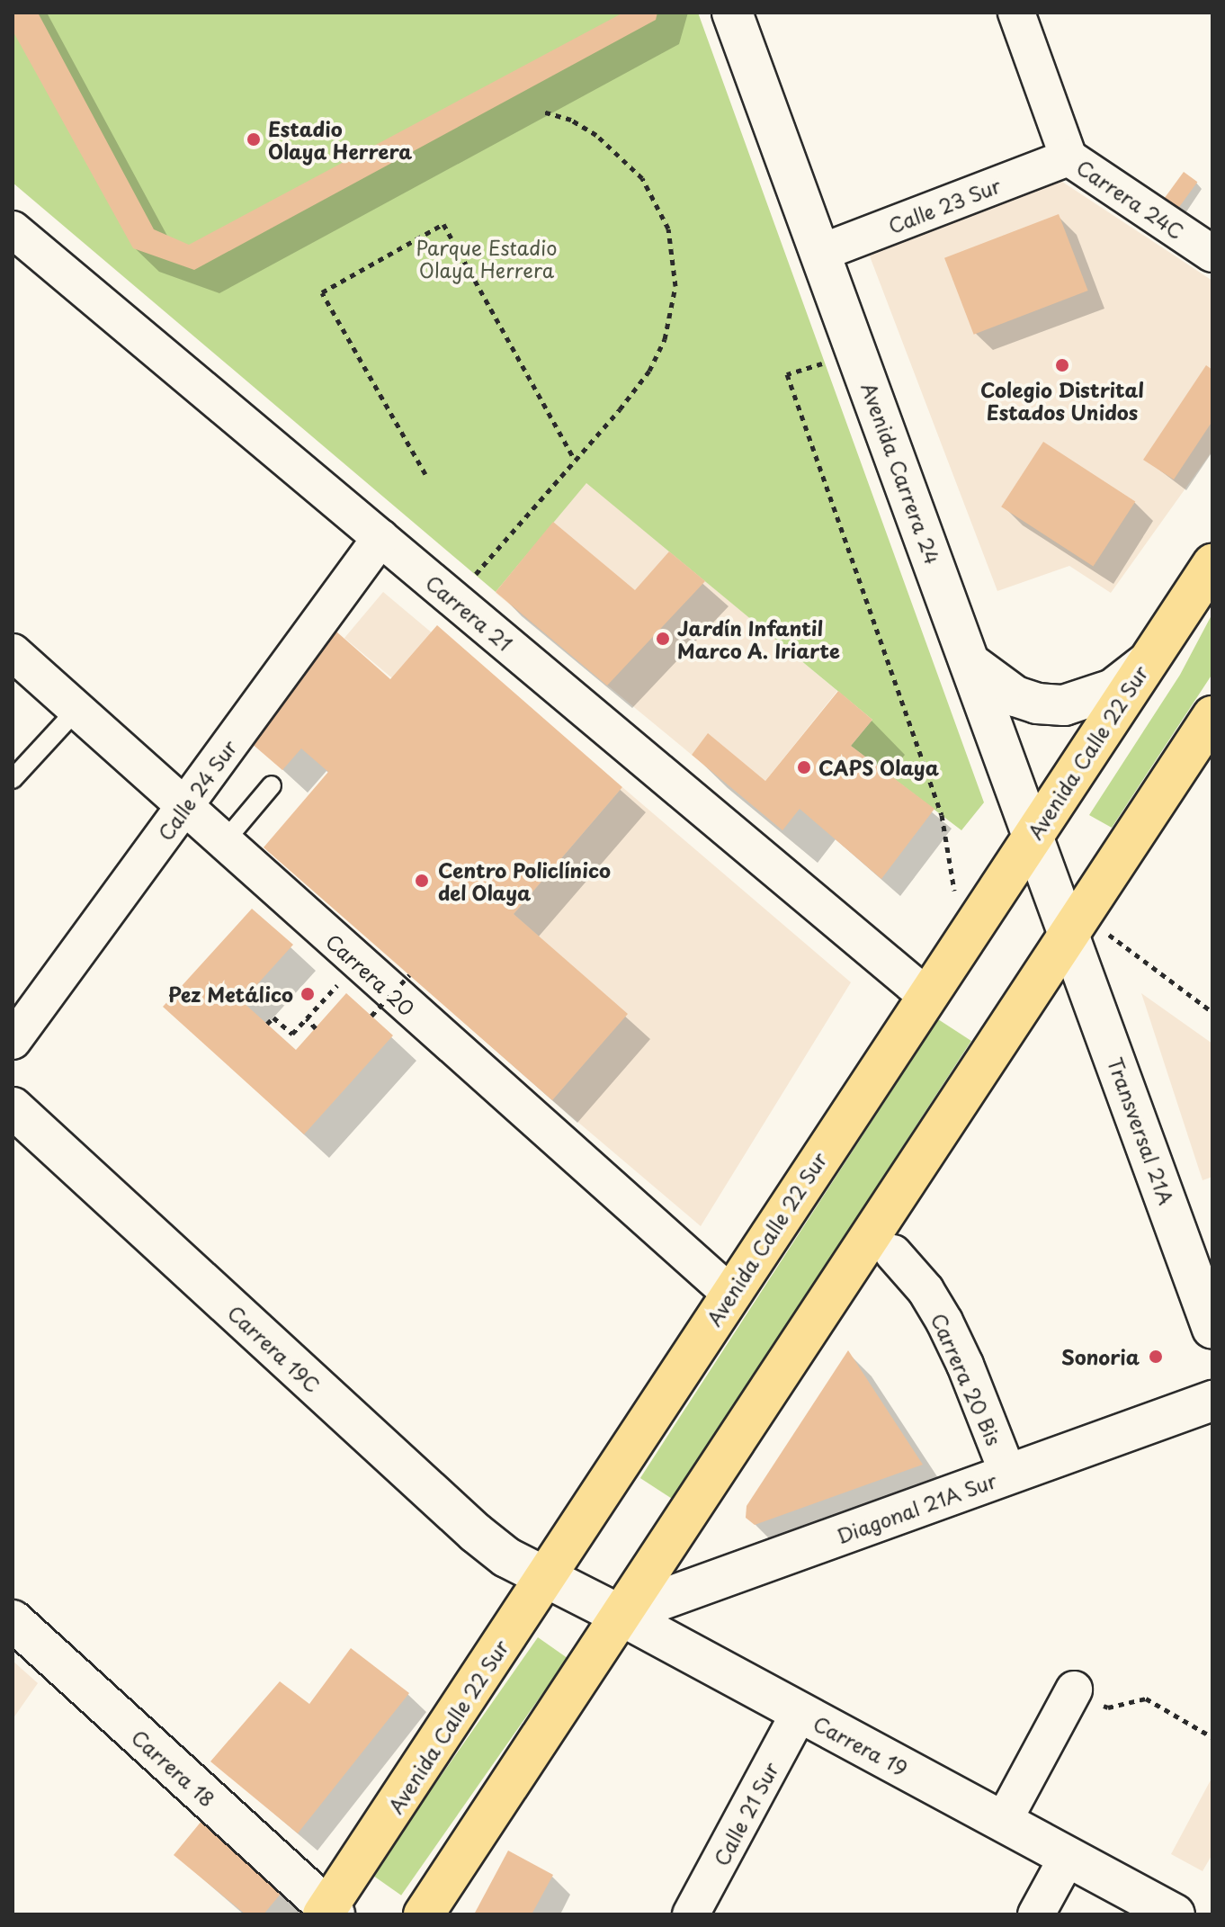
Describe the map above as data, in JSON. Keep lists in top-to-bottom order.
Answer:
{
  "streets": {
    "main road": [
      "Avenida Carrera 24",
      "Avenida Calle 22 Sur",
      "Transversal 21A",
      "Carrera 19C",
      "Diagonal 21A Sur",
      "Carrera 19",
      "Carrera 18"
    ],
    "street": [
      "Carrera 24C",
      "Calle 23 Sur",
      "Carrera 21",
      "Calle 24 Sur",
      "Carrera 20",
      "Carrera 20 Bis",
      "Calle 21 Sur"
    ]
  },
  "crossings": [
    ["Carrera 24C", "Calle 23 Sur"],
    ["Calle 23 Sur", "Avenida Carrera 24"],
    ["Avenida Carrera 24", "Avenida Calle 22 Sur"],
    ["Avenida Carrera 24", "Transversal 21A"],
    ["Carrera 21", "Avenida Calle 22 Sur"],
    ["Carrera 21", "Calle 24 Sur"],
    ["Avenida Calle 22 Sur", "Carrera 20"],
    ["Avenida Calle 22 Sur", "Carrera 19C"],
    ["Avenida Calle 22 Sur", "Carrera 19"],
    ["Avenida Calle 22 Sur", "Carrera 18"],
    ["Calle 24 Sur", "Carrera 20"],
    ["Carrera 19C", "Carrera 19"],
    ["Carrera 20 Bis", "Diagonal 21A Sur"],
    ["Diagonal 21A Sur", "Carrera 19"],
    ["Carrera 19", "Calle 21 Sur"]
  ],
  "parks": ["Parque Estadio Olaya Herrera"],
  "places": [
    "Estadio Olaya Herrera",
    "Colegio Distrital Estados Unidos",
    "Jardín Infantil Marco A. Iriarte",
    "CAPS Olaya",
    "Centro Policlínico del Olaya",
    "Pez Metálico",
    "Sonoria"
  ]
}
